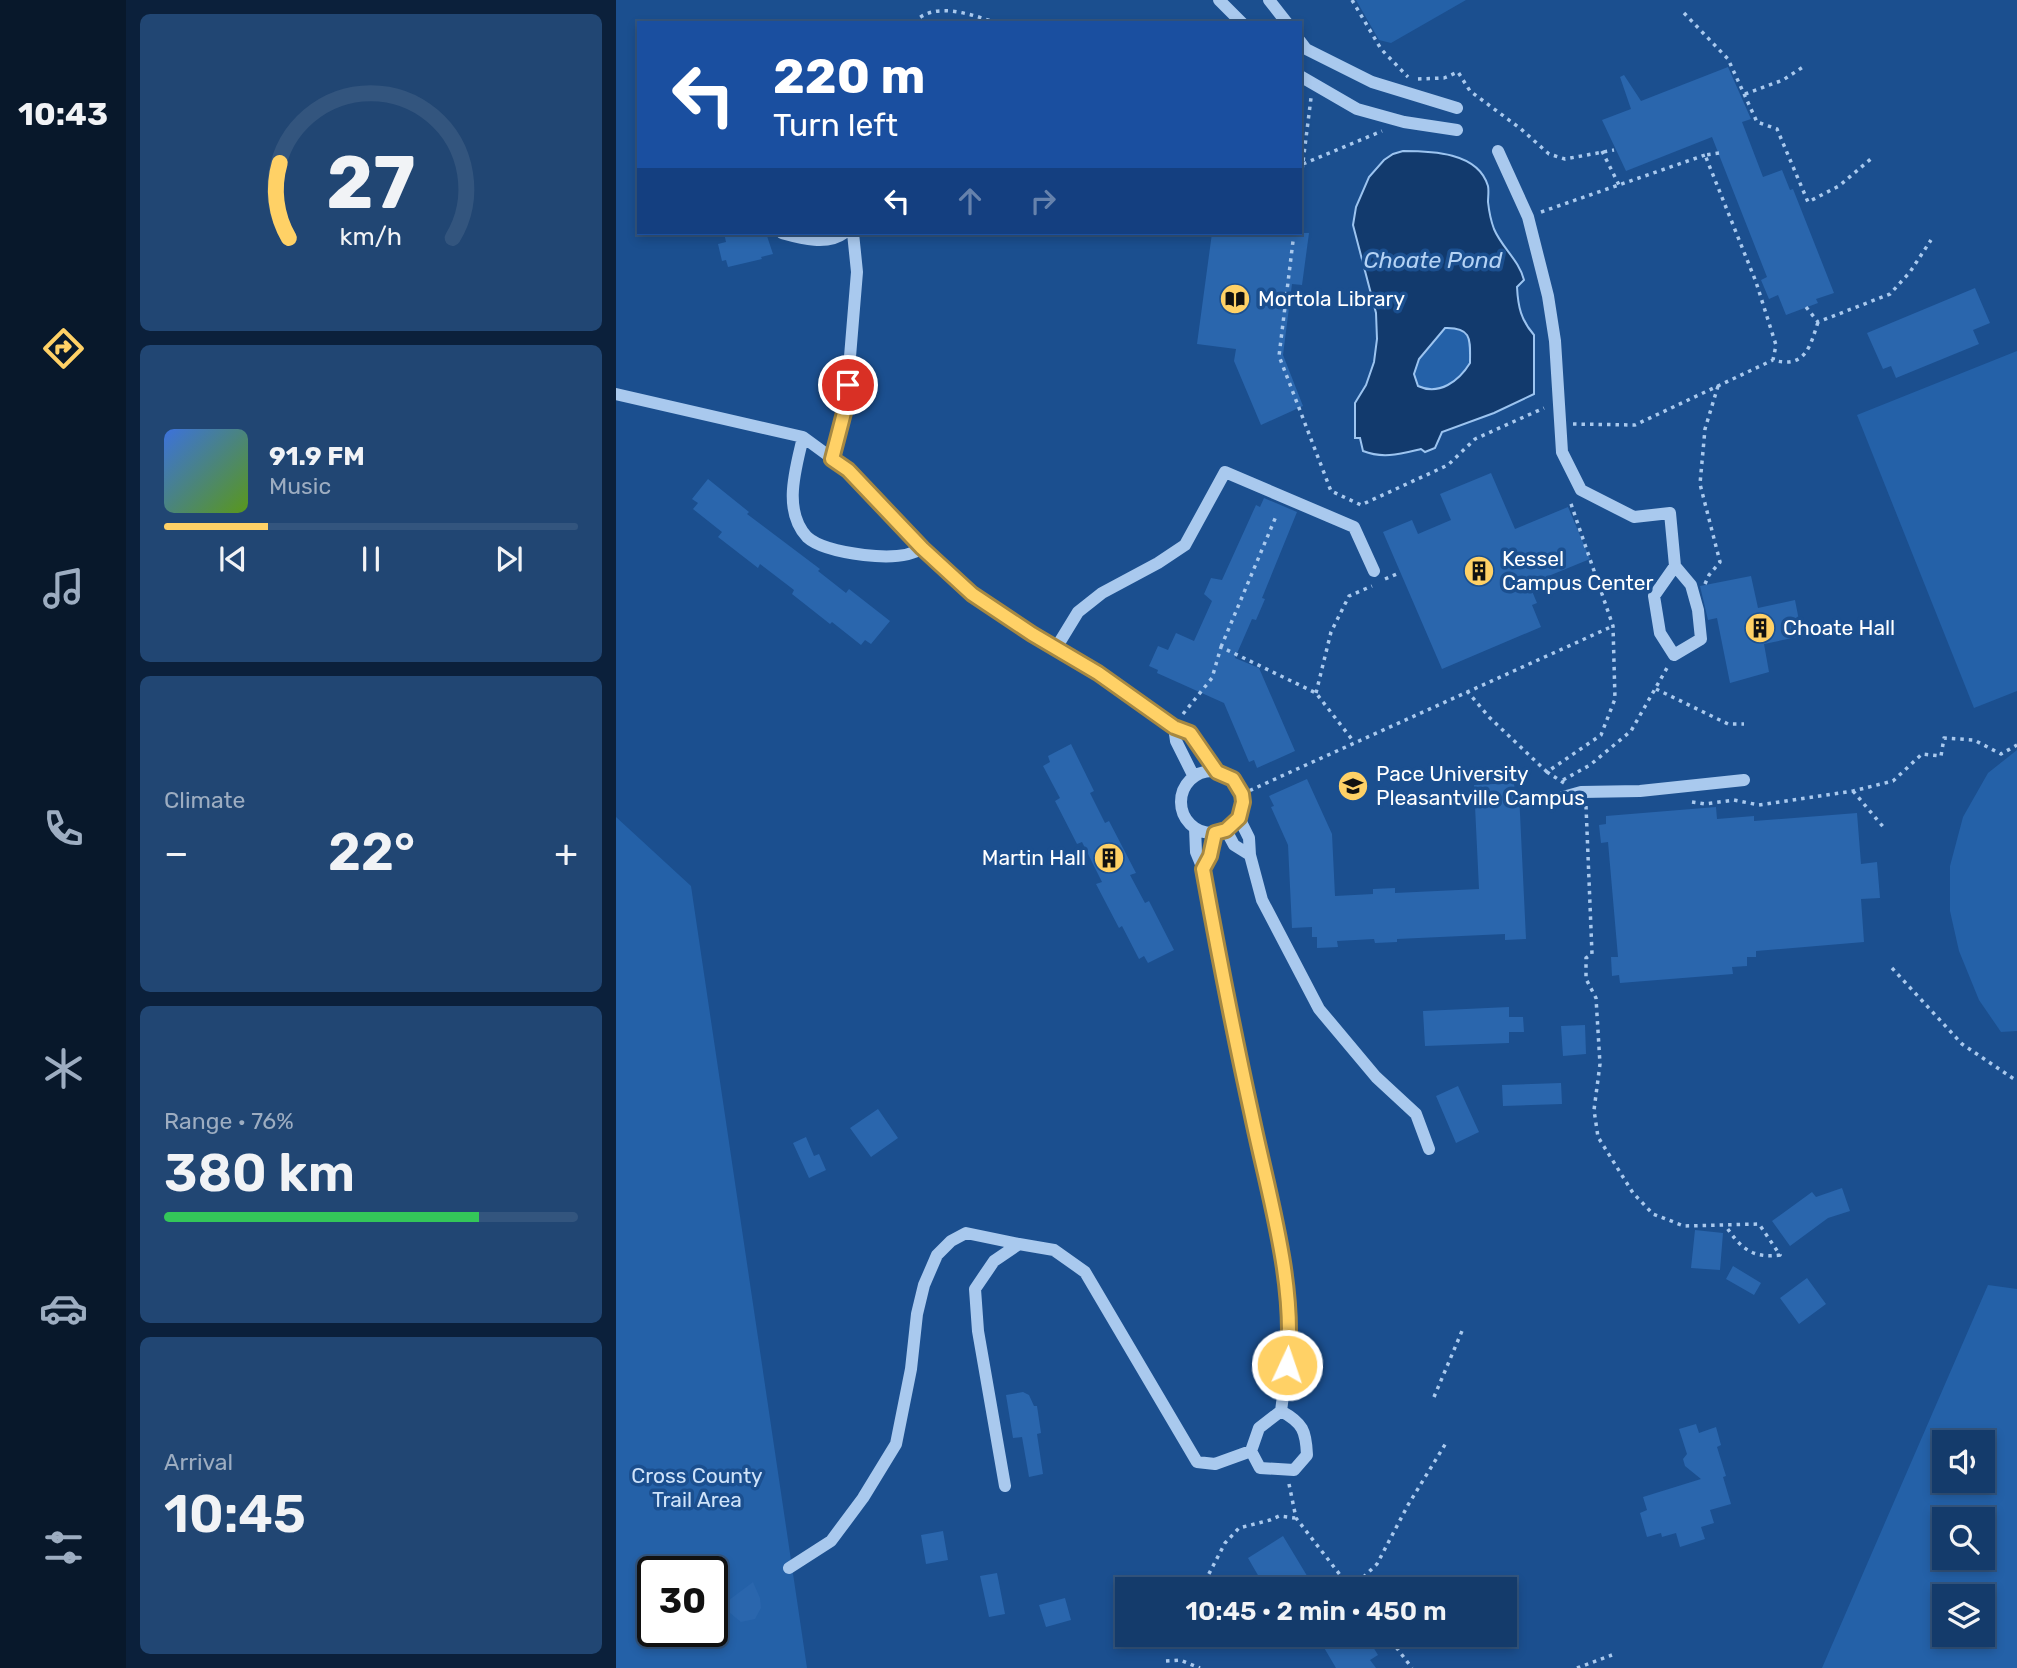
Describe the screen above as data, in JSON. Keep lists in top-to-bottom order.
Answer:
{
  "water": ["Choate Pond"],
  "parks": ["Cross County Trail Area"],
  "places": {
    "library": ["Mortola Library"],
    "building": ["Kessel Campus Center", "Choate Hall", "Martin Hall"],
    "school or university": ["Pace University Pleasantville Campus"]
  },
  "page": {
    "tabs": "10:43",
    "turn": ["220 m", "Turn left"],
    "song": ["91.9 FM", "Music"],
    "tile": [
      "Climate",
      ["Range · 76%", "380 km"],
      ["Arrival", "10:45"]
    ],
    "heat": ["−", "22°", "+"],
    "limit": "30",
    "trip": "10:45 · 2 min · 450 m",
    "gauge": ["27", "km/h"]
  }
}
